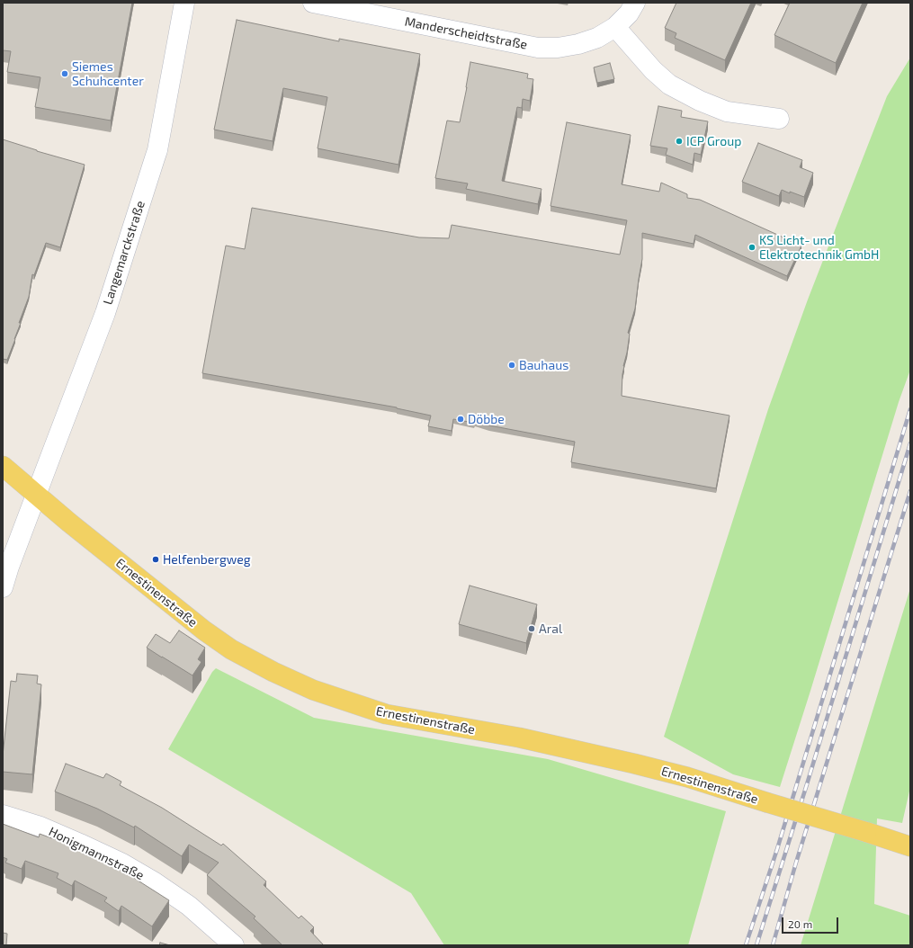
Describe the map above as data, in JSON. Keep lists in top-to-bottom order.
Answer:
{
  "streets": {
    "main road": ["Ernestinenstraße"],
    "street": ["Manderscheidtstraße", "Langemarckstraße", "Honigmannstraße"]
  },
  "crossings": [
    ["Langemarckstraße", "Ernestinenstraße"]
  ],
  "places": [
    "Siemes Schuhcenter",
    "ICP Group",
    "KS Licht- und Elektrotechnik GmbH",
    "Bauhaus",
    "Döbbe",
    "Helfenbergweg",
    "Aral"
  ],
  "scale_bar": "20 m"
}
